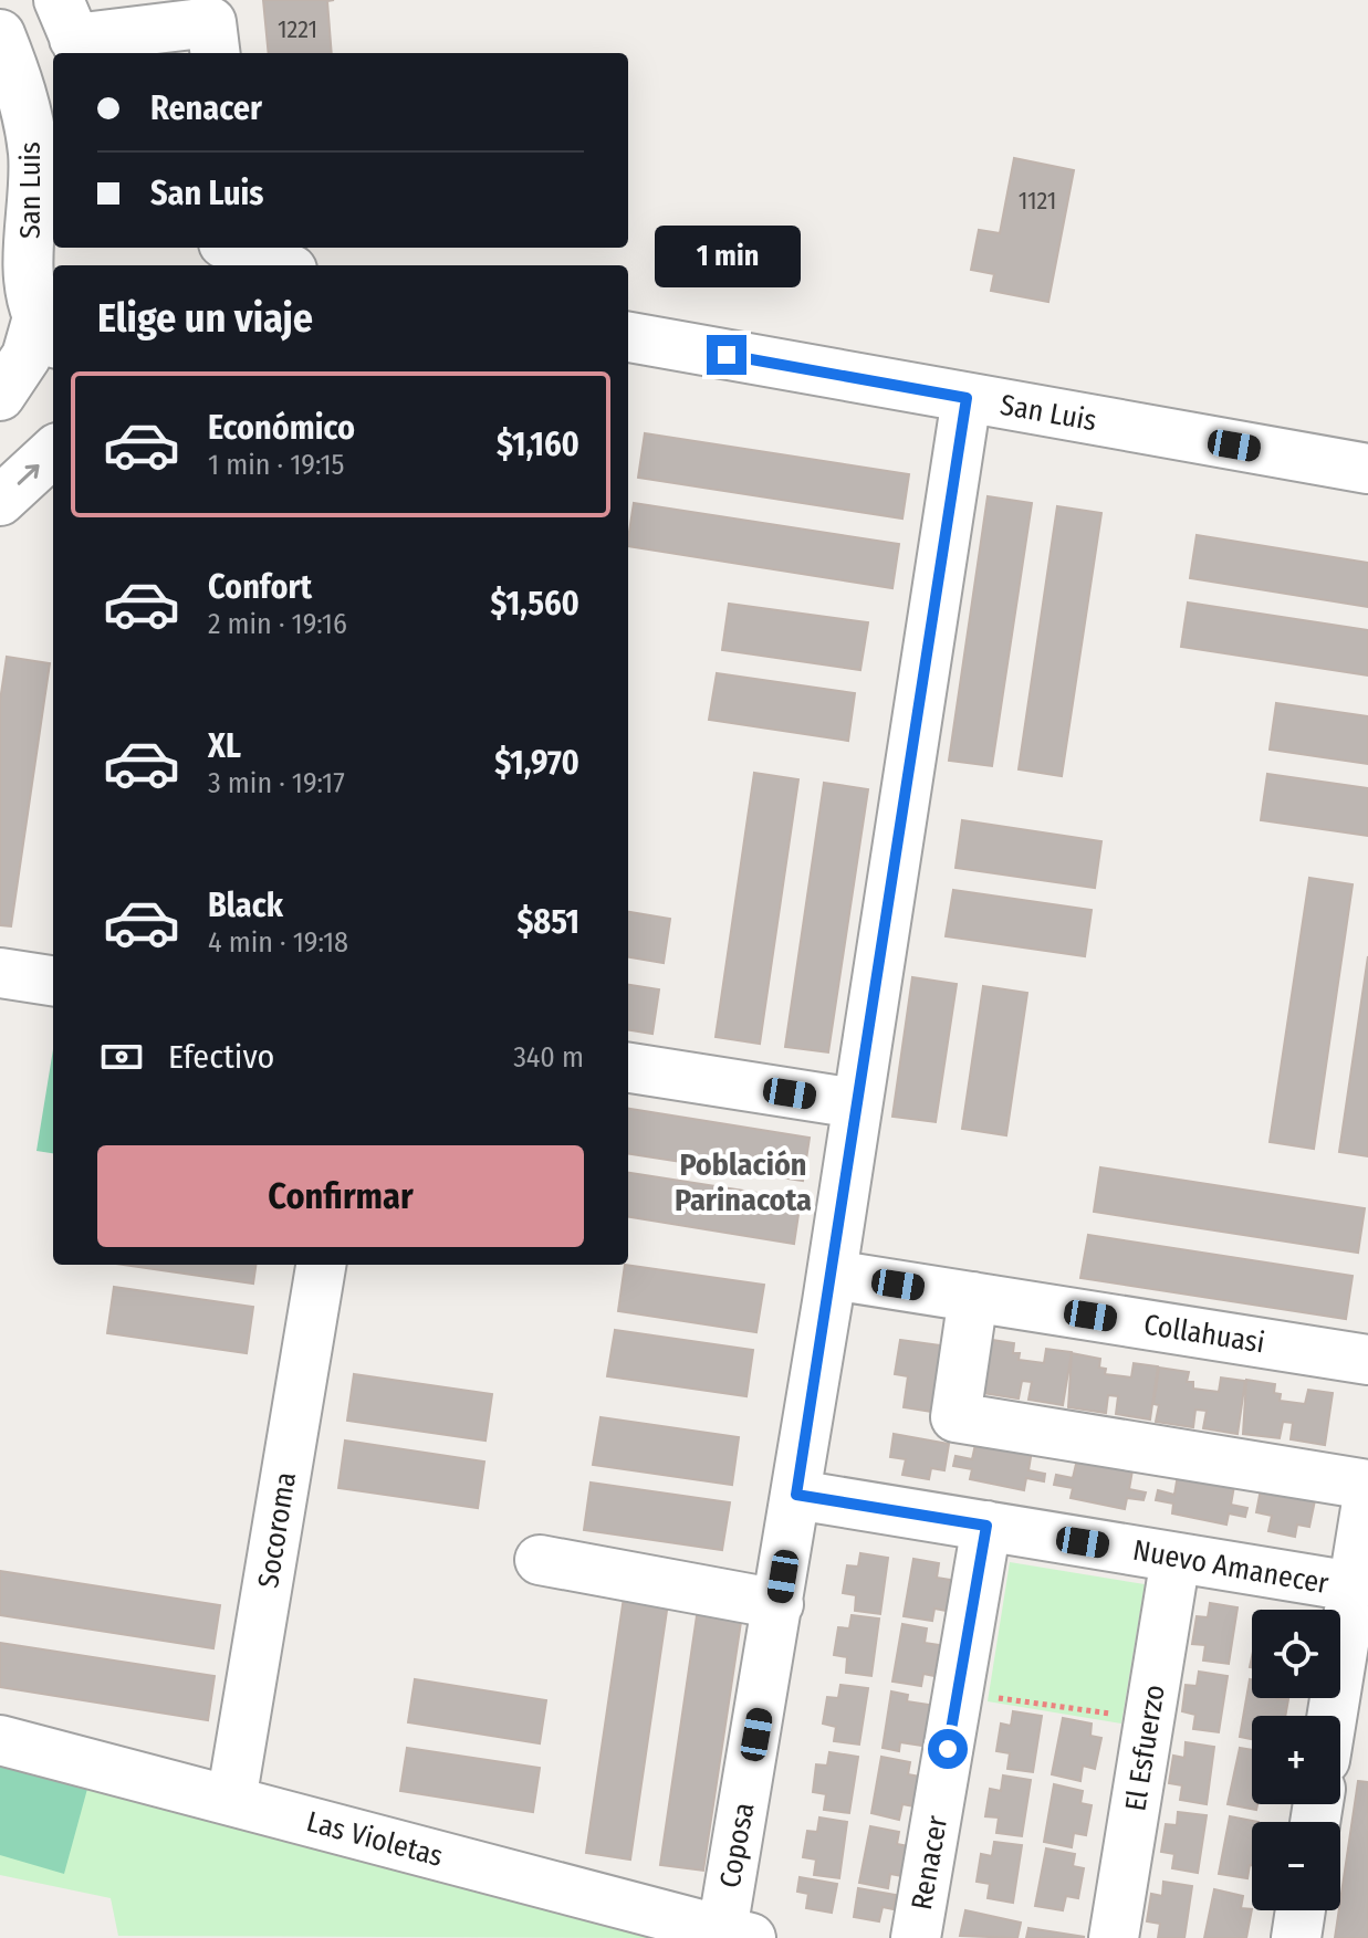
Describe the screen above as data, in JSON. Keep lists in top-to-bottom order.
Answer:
{
  "streets": {
    "street": [
      "San Luis",
      "Collahuasi",
      "Socoroma",
      "Nuevo Amanecer",
      "El Esfuerzo",
      "Las Violetas",
      "Coposa",
      "Renacer"
    ]
  },
  "crossings": [
    ["San Luis", "Coposa"],
    ["Collahuasi", "Coposa"],
    ["Socoroma", "Las Violetas"],
    ["Nuevo Amanecer", "El Esfuerzo"],
    ["Nuevo Amanecer", "Coposa"],
    ["Nuevo Amanecer", "Renacer"],
    ["Las Violetas", "Coposa"]
  ],
  "districts": ["Población Parinacota"],
  "house_numbers": ["1221", "1121"],
  "page": {
    "banner": ["Renacer", "San Luis"],
    "bubble": "1 min",
    "heading": "Elige un viaje",
    "list": [
      {
        "name": "Económico",
        "note": "1 min · 19:15",
        "value": "$1,160"
      },
      {
        "name": "Confort",
        "note": "2 min · 19:16",
        "value": "$1,560"
      },
      {
        "name": "XL",
        "note": "3 min · 19:17",
        "value": "$1,970"
      },
      {
        "name": "Black",
        "note": "4 min · 19:18",
        "value": "$851"
      }
    ],
    "pay": ["Efectivo", "340 m"],
    "buttons": "Confirmar",
    "map_buttons": ["+", "−"]
  }
}
